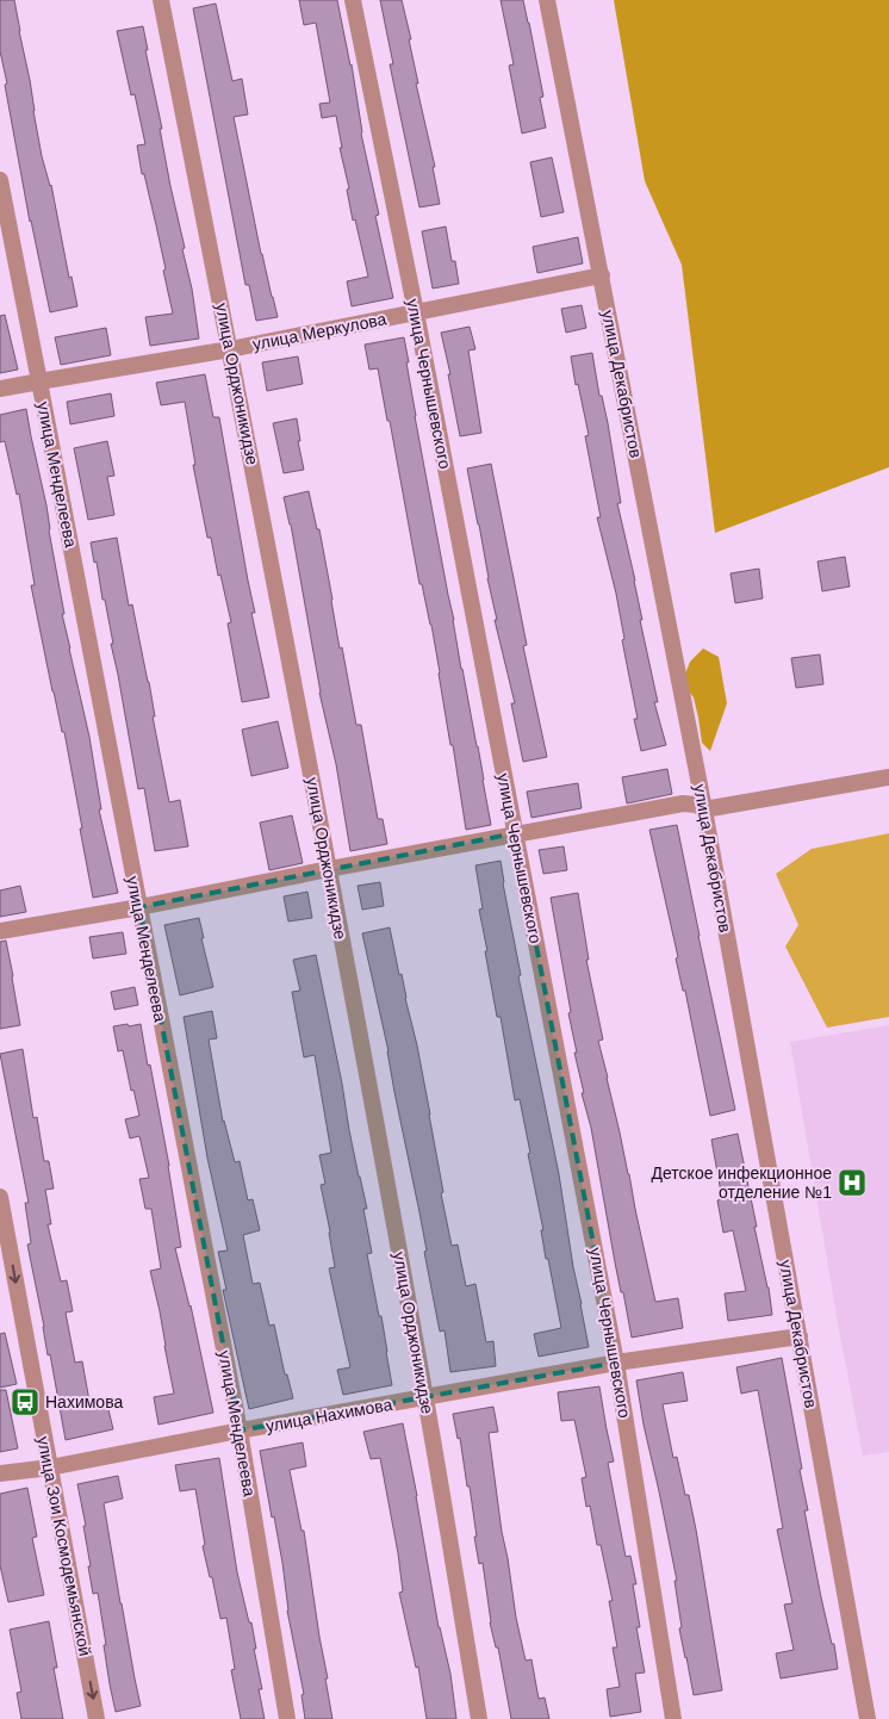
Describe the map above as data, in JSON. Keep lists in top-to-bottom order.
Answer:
{
  "streets": {
    "street": [
      "улица Меркулова",
      "улица Орджоникидзе",
      "улица Чернышевского",
      "улица Декабристов",
      "улица Менделеева",
      "улица Нахимова",
      "улица Зои Космодемьянской"
    ]
  },
  "crossings": [
    ["улица Меркулова", "улица Орджоникидзе"],
    ["улица Меркулова", "улица Чернышевского"],
    ["улица Меркулова", "улица Декабристов"],
    ["улица Меркулова", "улица Менделеева"],
    ["улица Орджоникидзе", "улица Нахимова"],
    ["улица Чернышевского", "улица Нахимова"],
    ["улица Декабристов", "улица Нахимова"],
    ["улица Менделеева", "улица Нахимова"],
    ["улица Нахимова", "улица Зои Космодемьянской"]
  ],
  "one_way": ["улица Зои Космодемьянской"],
  "places": {
    "hospital": ["Детское инфекционное отделение №1"],
    "bus stop": ["Нахимова"]
  }
}
